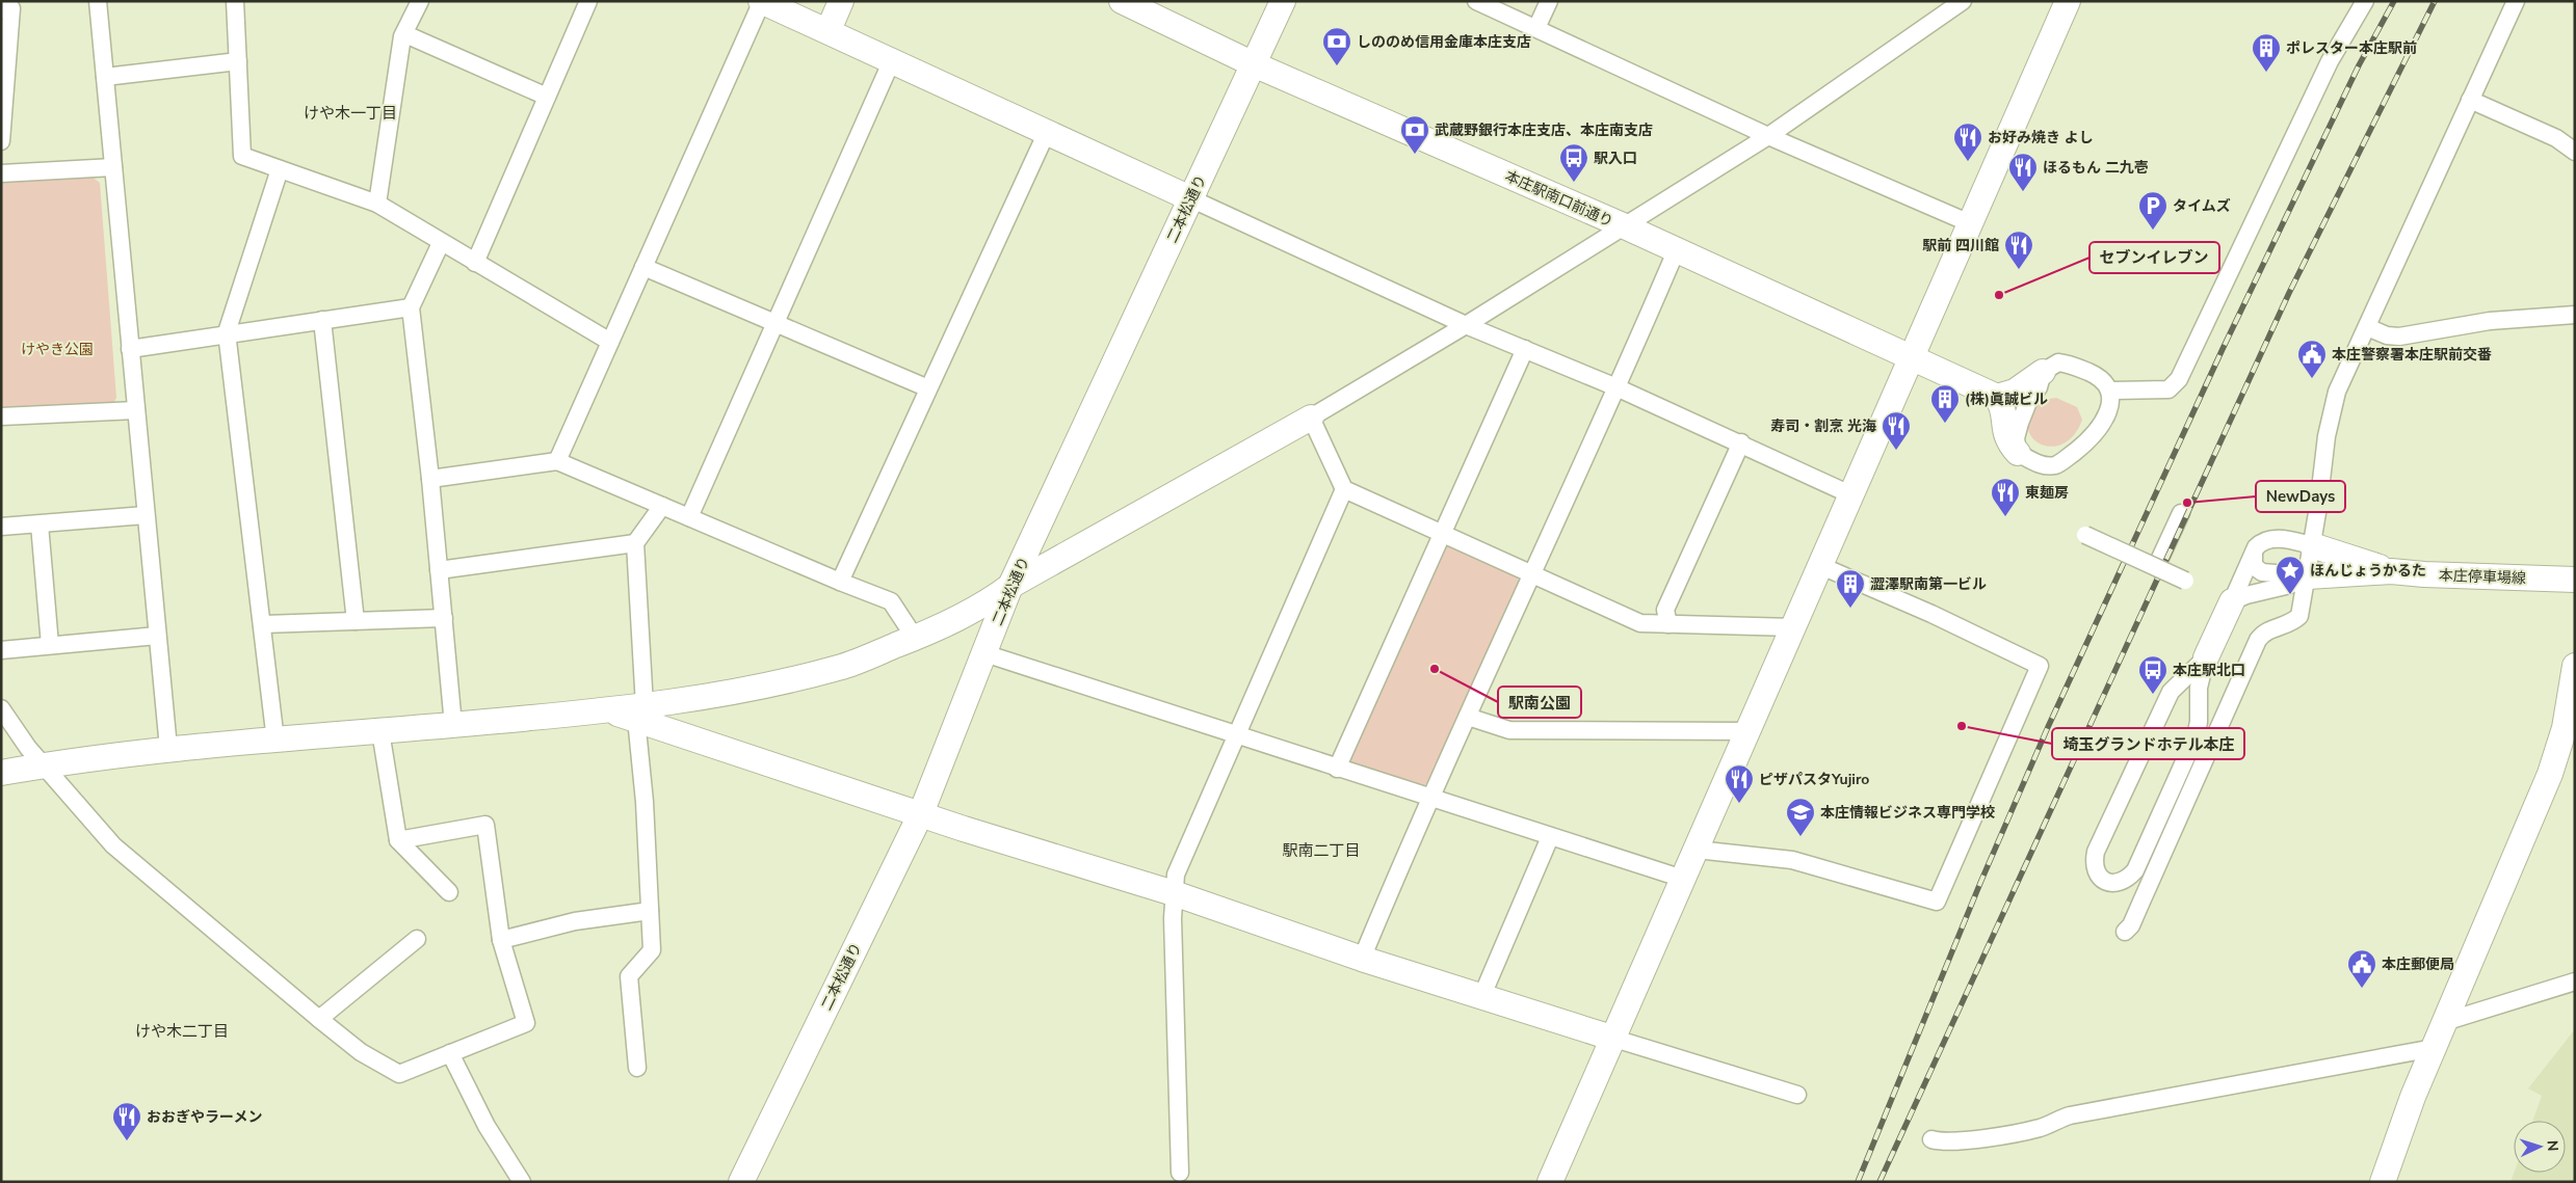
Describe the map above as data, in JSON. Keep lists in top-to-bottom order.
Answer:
{
  "streets": {
    "street": ["本庄駅南口前通り", "二本松通り", "本庄停車場線"]
  },
  "crossings": [
    ["本庄駅南口前通り", "二本松通り"]
  ],
  "districts": ["けや木一丁目", "駅南二丁目", "けや木二丁目"],
  "parks": ["けやき公園"],
  "places": {
    "bank": ["しののめ信用金庫本庄支店", "武蔵野銀行本庄支店、本庄南支店"],
    "building": ["ポレスター本庄駅前", "(株)眞誠ビル", "澀澤駅南第一ビル"],
    "restaurant": [
      "お好み焼き よし",
      "ほるもん 二九壱",
      "駅前 四川館",
      "寿司・割烹 光海",
      "東麺房",
      "ピザパスタYujiro",
      "おおぎやラーメン"
    ],
    "bus stop": ["駅入口", "本庄駅北口"],
    "parking": ["タイムズ"],
    "other": [
      "セブンイレブン",
      "NewDays",
      "駅南公園",
      "埼玉グランドホテル本庄"
    ],
    "public building": ["本庄警察署本庄駅前交番", "本庄郵便局"],
    "place": ["ほんじょうかるた"],
    "school or university": ["本庄情報ビジネス専門学校"]
  },
  "north": "right"
}
